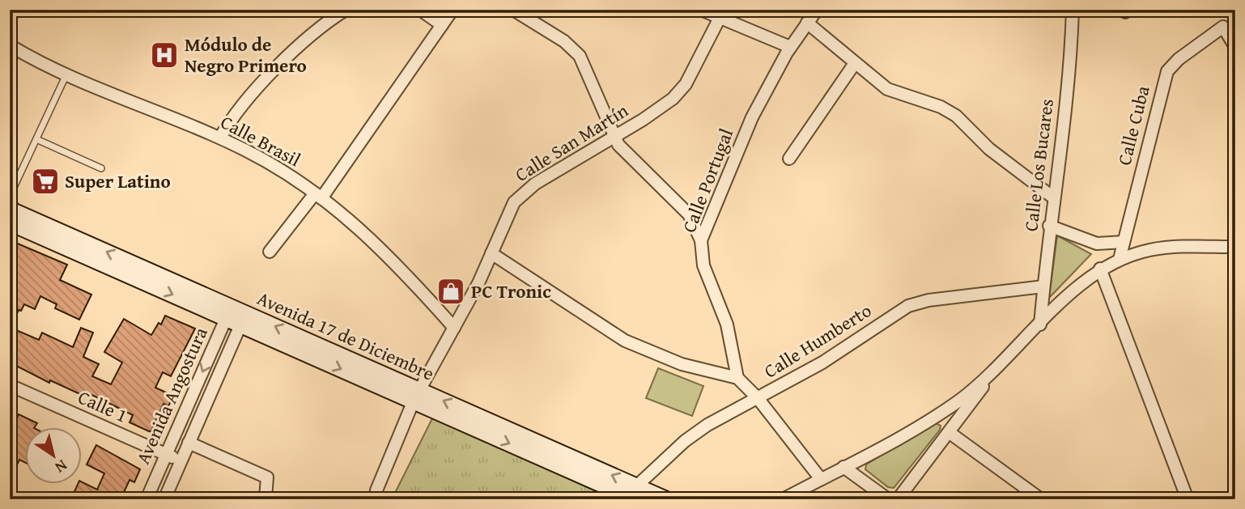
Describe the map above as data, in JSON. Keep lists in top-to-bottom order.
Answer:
{
  "streets": {
    "street": [
      "Calle Cuba",
      "Calle Brasil",
      "Calle San Martín",
      "Calle Los Bucares",
      "Calle Portugal",
      "Avenida 17 de Diciembre",
      "Calle Humberto",
      "Avenida Angostura",
      "Calle 1"
    ]
  },
  "crossings": [
    ["Calle Brasil", "Calle San Martín"],
    ["Calle San Martín", "Avenida 17 de Diciembre"],
    ["Calle Los Bucares", "Calle Humberto"],
    ["Avenida 17 de Diciembre", "Calle Humberto"],
    ["Avenida 17 de Diciembre", "Avenida Angostura"],
    ["Avenida Angostura", "Calle 1"]
  ],
  "places": {
    "hospital": ["Módulo de Negro Primero"],
    "supermarket": ["Super Latino"],
    "shop": ["PC Tronic"]
  },
  "north": "bottom right"
}
